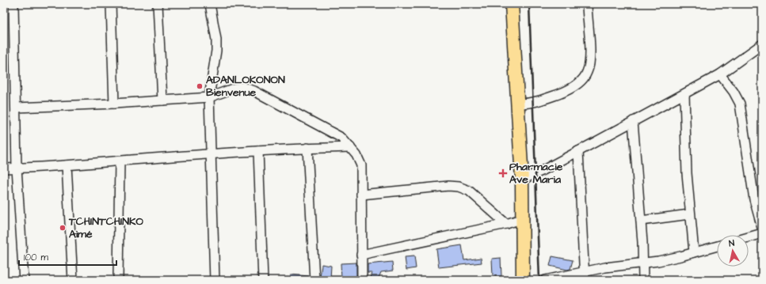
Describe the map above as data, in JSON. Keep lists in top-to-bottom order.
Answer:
{
  "places": {
    "other": ["ADANLOKONON Bienvenue", "TCHINTCHINKO Aimé"],
    "health": ["Pharmacie Ave Maria"]
  },
  "scale_bar": "100 m",
  "north": "top"
}
